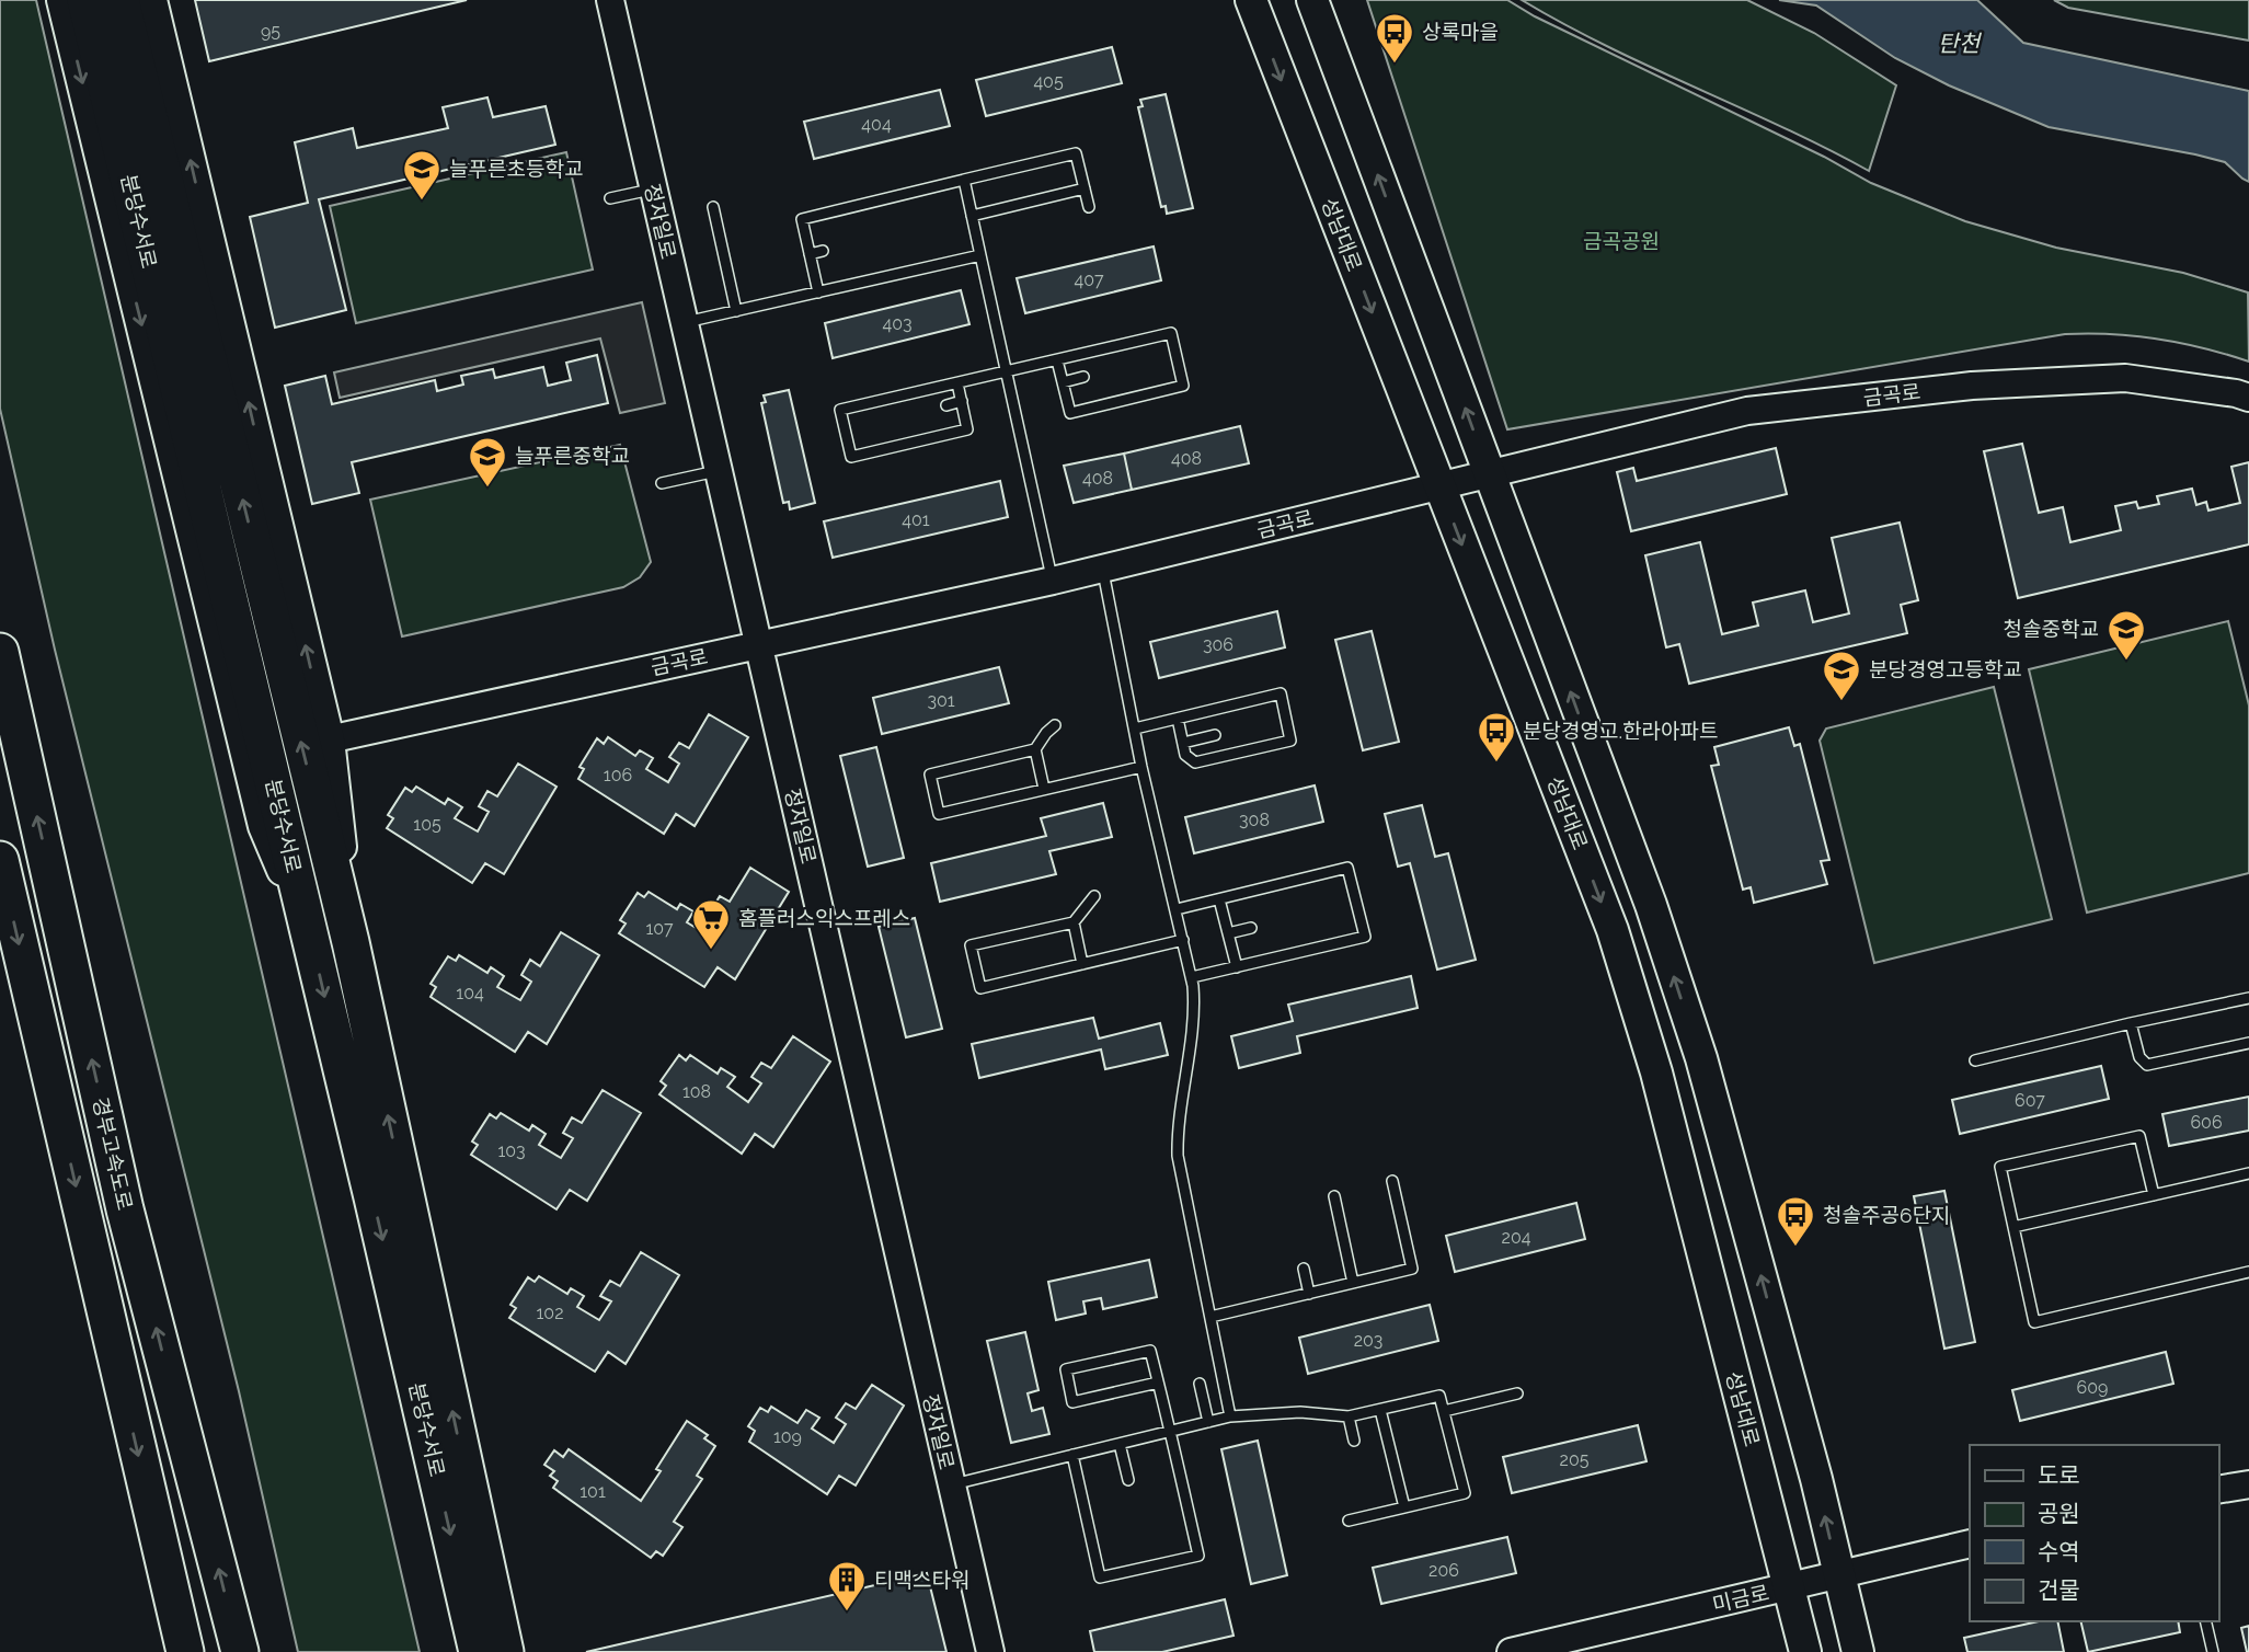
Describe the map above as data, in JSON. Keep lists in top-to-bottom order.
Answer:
{
  "streets": {
    "highway": ["분당수서로", "경부고속도로"],
    "main road": [
      "정자일로",
      "성남대로",
      "금곡로",
      "미금로"
    ]
  },
  "crossings": [
    ["정자일로", "금곡로"],
    ["성남대로", "금곡로"],
    ["성남대로", "미금로"]
  ],
  "water": ["탄천"],
  "parks": ["금곡공원"],
  "places": {
    "bus stop": ["상록마을", "분당경영고.한라아파트", "청솔주공6단지"],
    "school or university": [
      "늘푸른초등학교",
      "늘푸른중학교",
      "청솔중학교",
      "분당경영고등학교"
    ],
    "supermarket": ["홈플러스익스프레스"],
    "building": ["티맥스타워"]
  },
  "house_numbers": [
    "95",
    "405",
    "404",
    "407",
    "403",
    "408",
    "408",
    "401",
    "306",
    "301",
    "106",
    "308",
    "105",
    "107",
    "104",
    "108",
    "607",
    "606",
    "103",
    "204",
    "102",
    "203",
    "609",
    "109",
    "205",
    "101",
    "206"
  ],
  "legend": [
    "도로",
    "공원",
    "수역",
    "건물"
  ]
}
